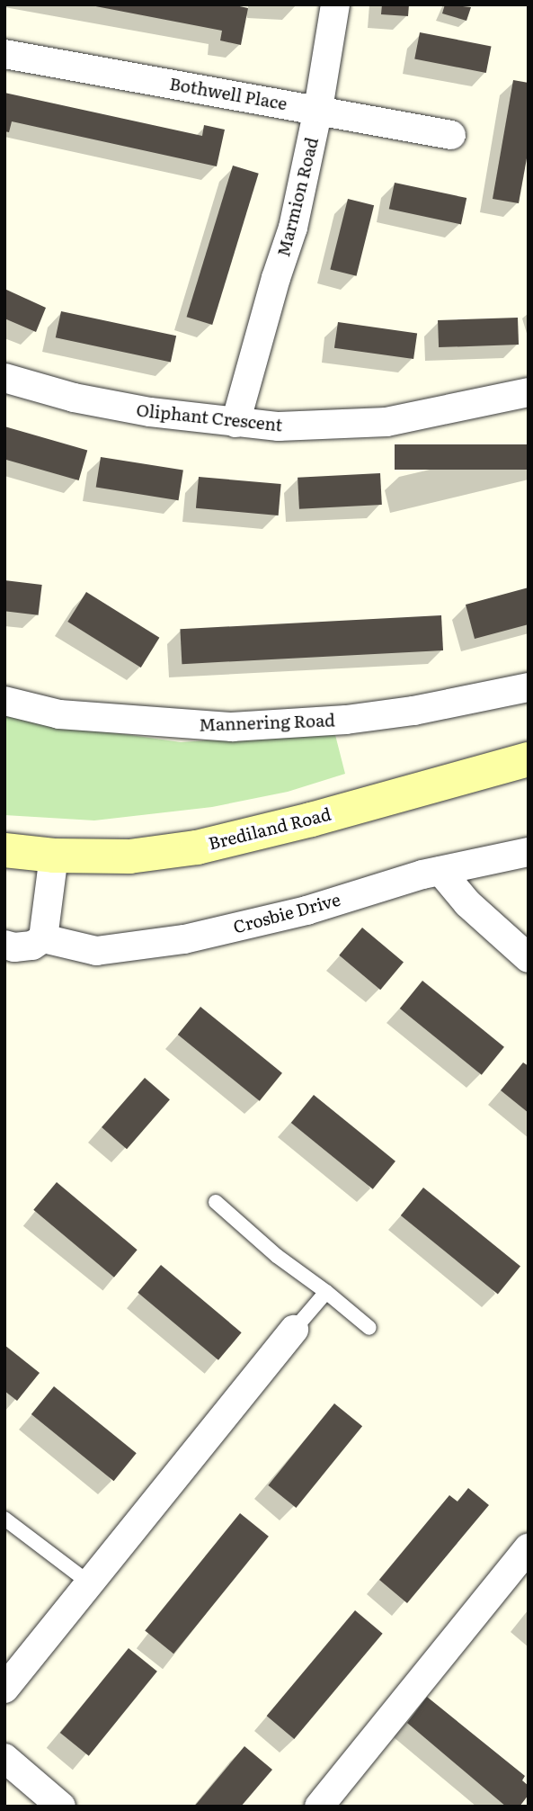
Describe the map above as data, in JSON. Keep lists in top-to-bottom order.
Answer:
{
  "streets": {
    "street": [
      "Bothwell Place",
      "Marmion Road",
      "Oliphant Crescent",
      "Mannering Road",
      "Brediland Road",
      "Crosbie Drive"
    ]
  },
  "crossings": [
    ["Bothwell Place", "Marmion Road"],
    ["Marmion Road", "Oliphant Crescent"]
  ]
}
